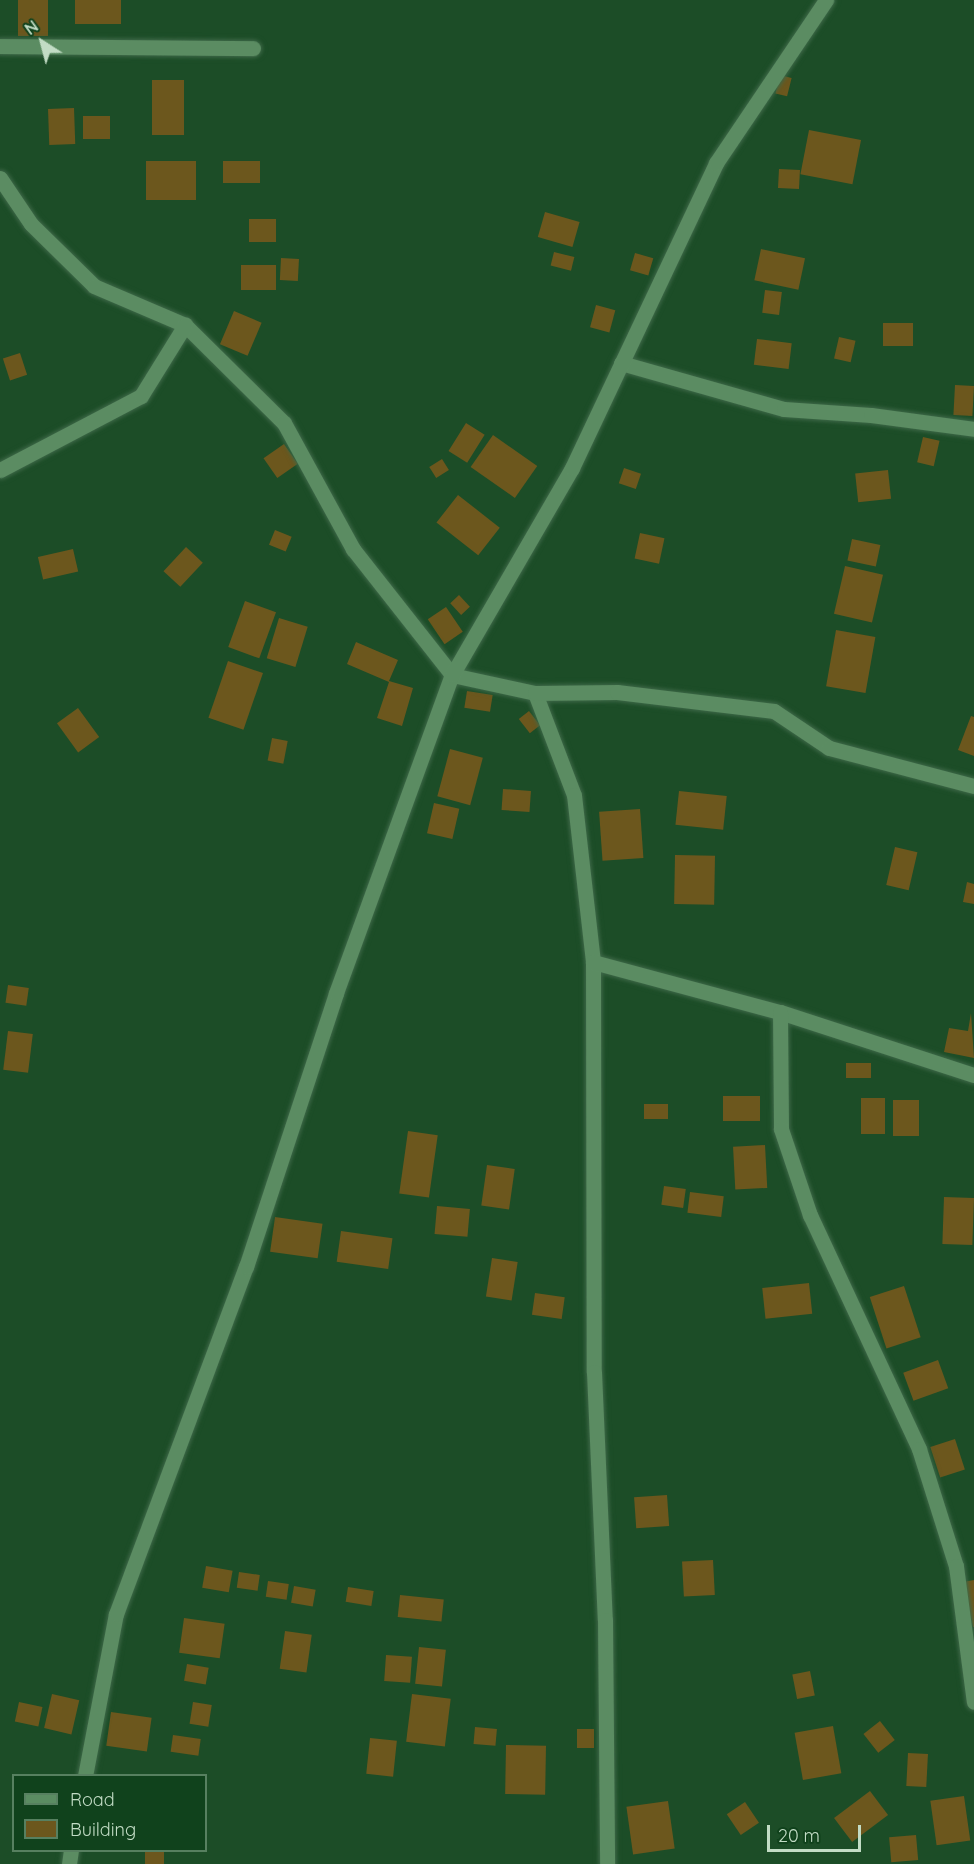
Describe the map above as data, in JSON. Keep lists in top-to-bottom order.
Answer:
{
  "legend": ["Road", "Building"],
  "scale_bar": "20 m",
  "north": "top left"
}
